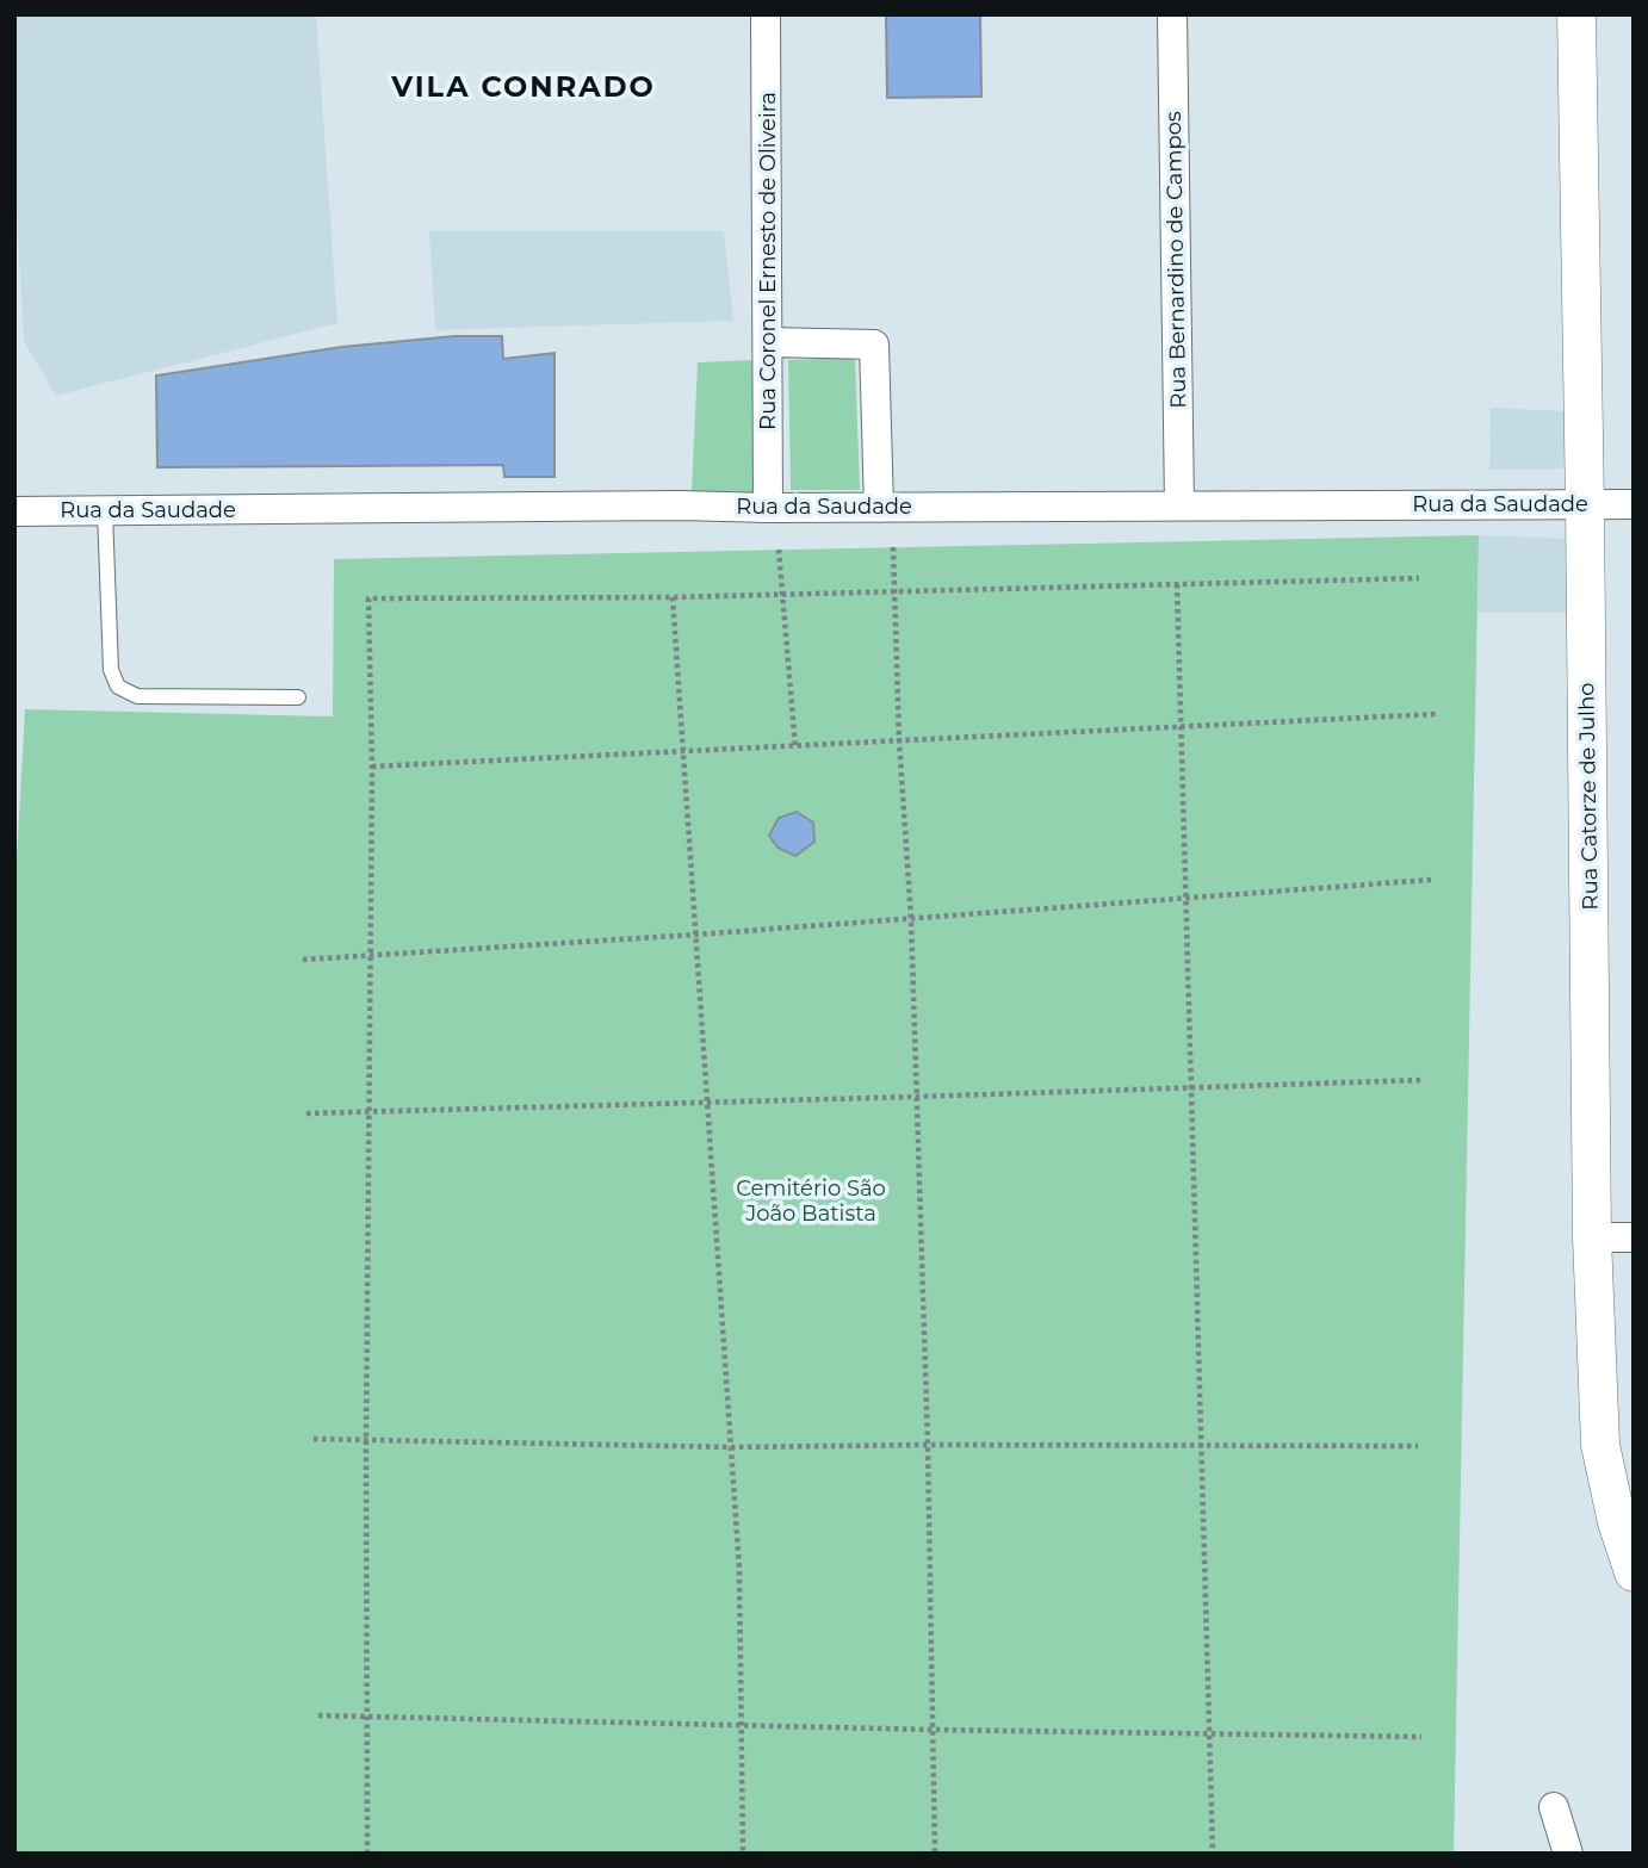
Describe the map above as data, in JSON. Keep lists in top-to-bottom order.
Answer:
{
  "streets": {
    "street": [
      "Rua Bernardino de Campos",
      "Rua Coronel Ernesto de Oliveira",
      "Rua da Saudade",
      "Rua Catorze de Julho"
    ]
  },
  "crossings": [
    ["Rua Bernardino de Campos", "Rua da Saudade"],
    ["Rua Coronel Ernesto de Oliveira", "Rua da Saudade"],
    ["Rua da Saudade", "Rua Catorze de Julho"]
  ],
  "districts": ["VILA CONRADO"],
  "parks": ["Cemitério São João Batista"]
}
